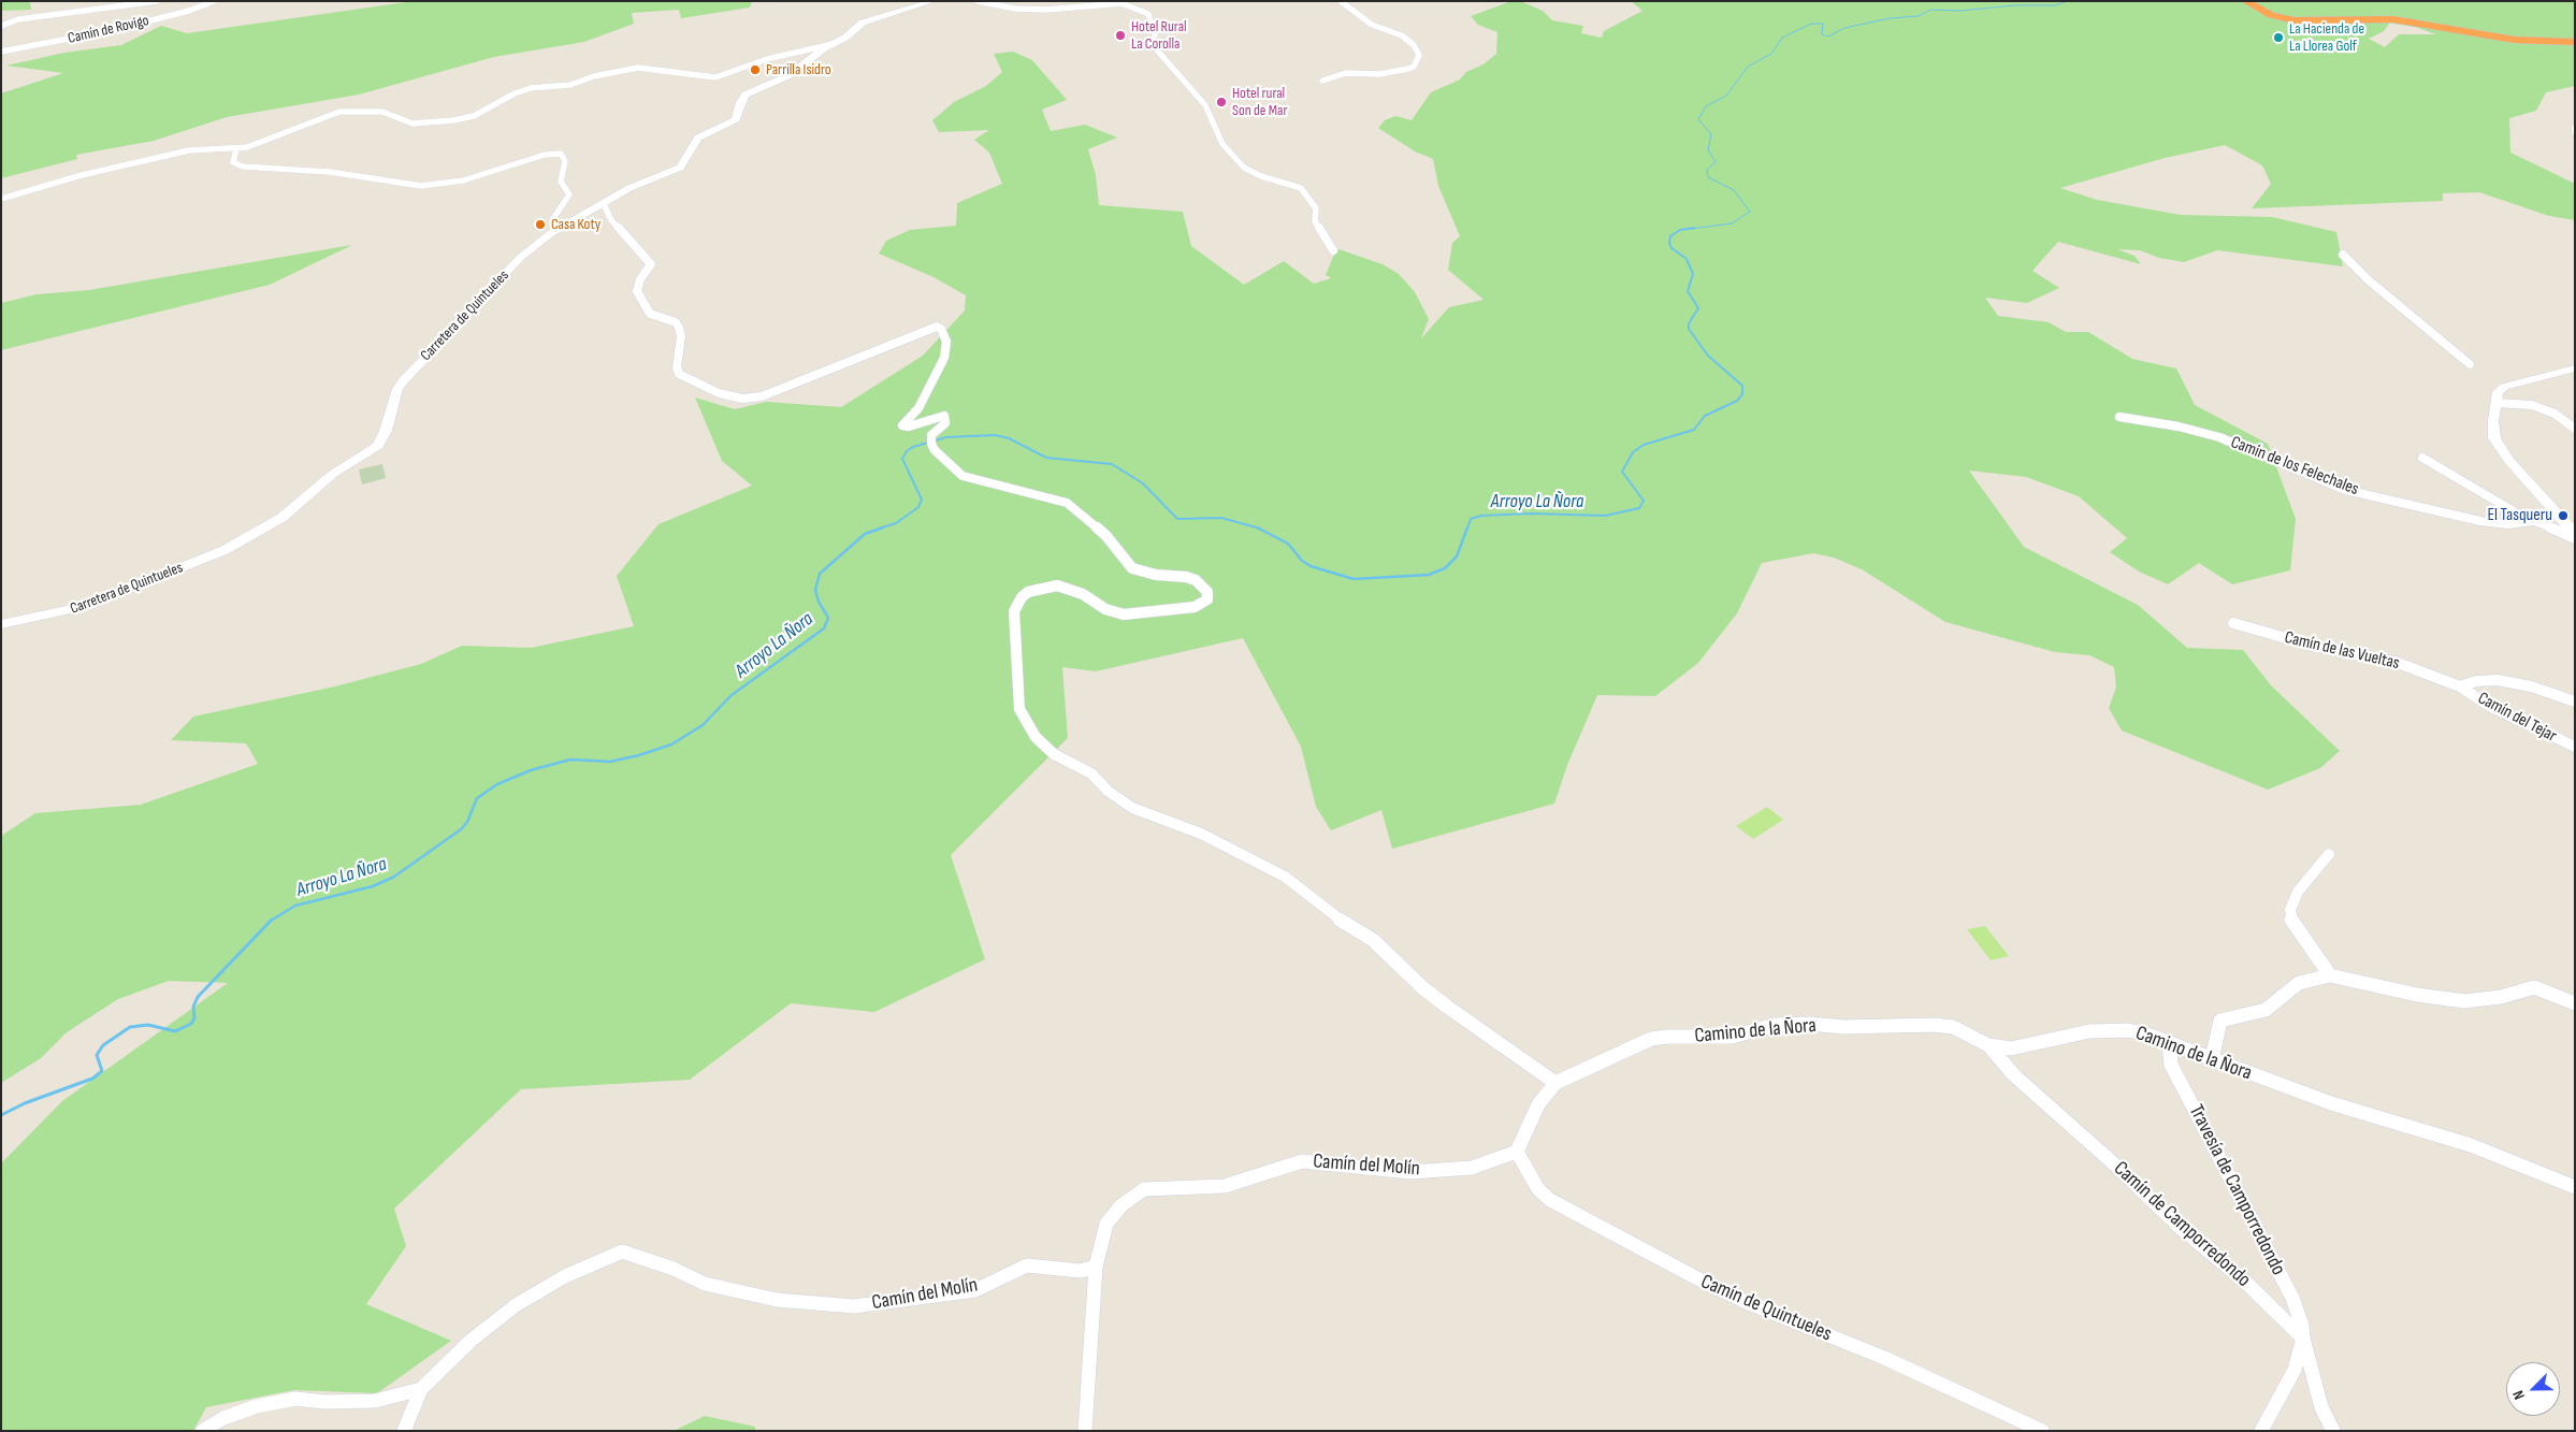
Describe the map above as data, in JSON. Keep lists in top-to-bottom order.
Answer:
{
  "streets": {
    "street": [
      "Camín de Rovigo",
      "Carretera de Quintueles",
      "Camín de los Felechales",
      "Camín de las Vueltas",
      "Camín del Tejar",
      "Camino de la Ñora",
      "Camín del Molín",
      "Travesía de Camporredondo",
      "Camín de Camporredondo",
      "Camín de Quintueles"
    ]
  },
  "crossings": [
    ["Camín de las Vueltas", "Camín del Tejar"],
    ["Camino de la Ñora", "Travesía de Camporredondo"],
    ["Camino de la Ñora", "Camín de Camporredondo"],
    ["Camín del Molín", "Camín de Quintueles"],
    ["Travesía de Camporredondo", "Camín de Camporredondo"]
  ],
  "water": ["Arroyo La Ñora"],
  "places": [
    "Hotel Rural La Corolla",
    "La Hacienda de La Llorea Golf",
    "Parrilla Isidro",
    "Hotel rural Son de Mar",
    "Casa Koty",
    "El Tasqueru"
  ],
  "north": "bottom left"
}
